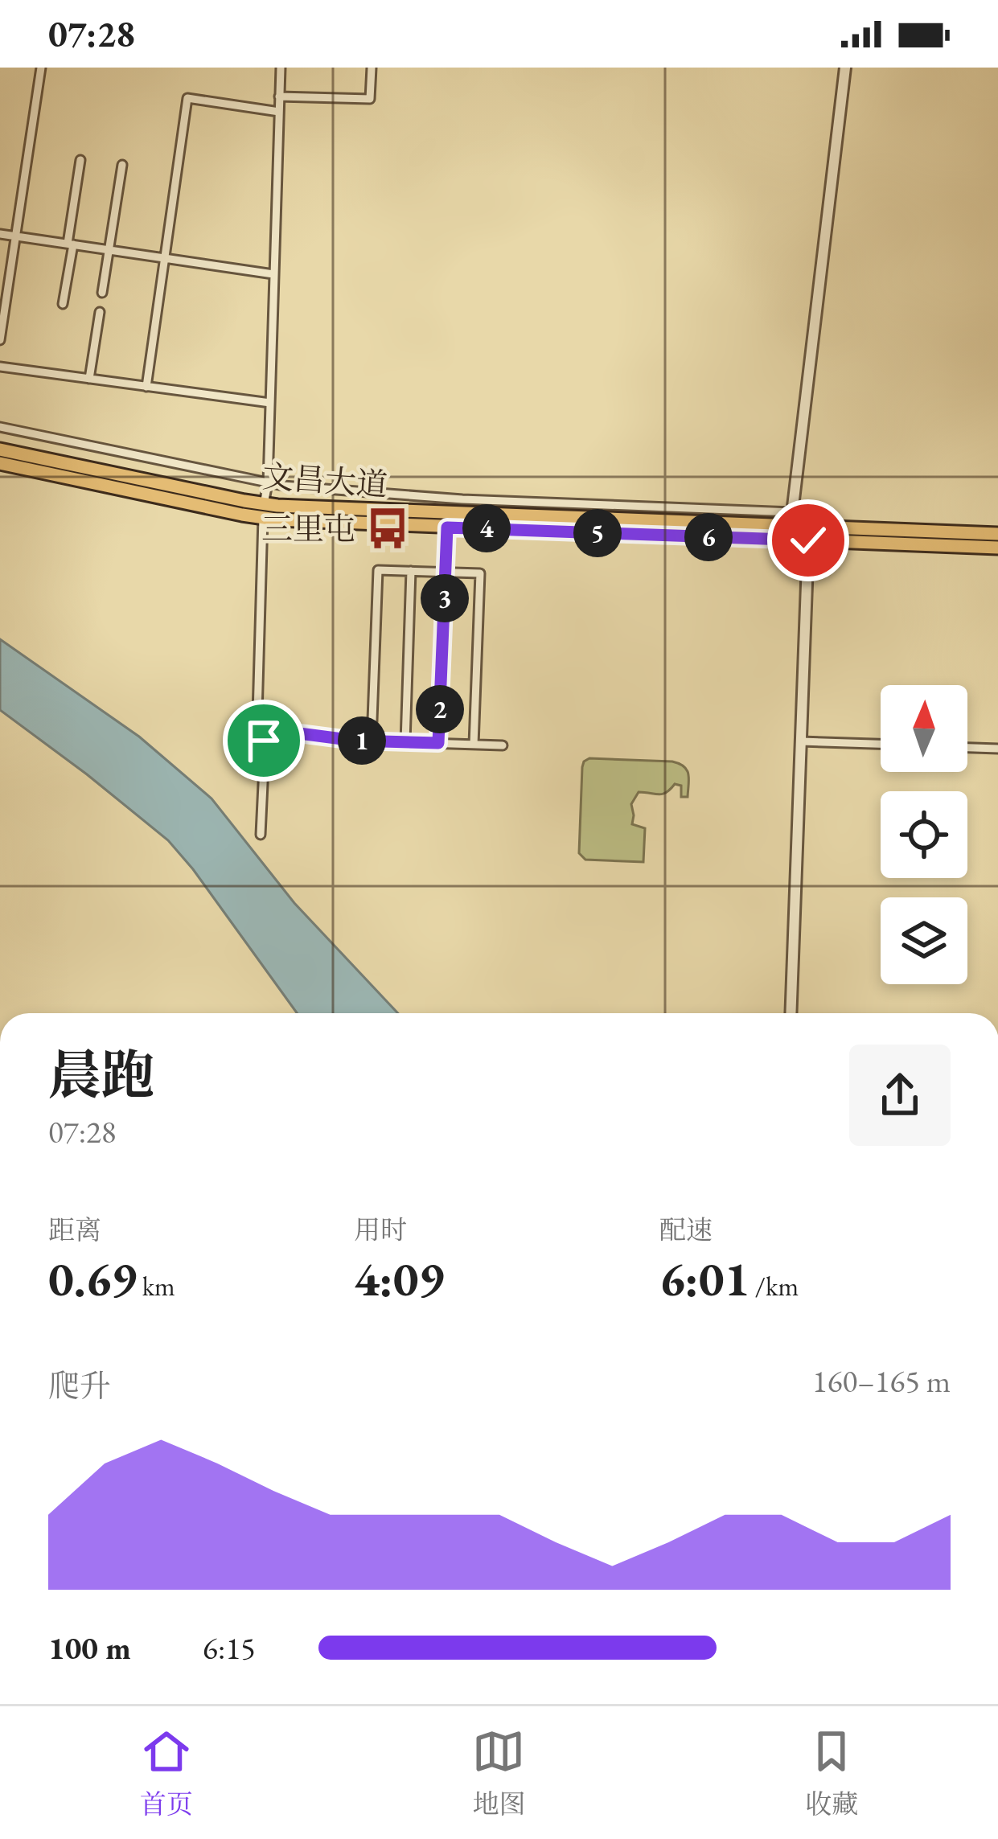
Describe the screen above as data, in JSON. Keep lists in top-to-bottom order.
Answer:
{
  "streets": {
    "main road": ["文昌大道"]
  },
  "places": {
    "bus stop": ["三里屯"]
  },
  "north": "top",
  "page": {
    "status": "07:28",
    "pins": [
      "4",
      "5",
      "6",
      "3",
      "2",
      "1"
    ],
    "heading": ["晨跑", "07:28"],
    "stats": [
      ["距离", "0.69 km"],
      ["用时", "4:09"],
      ["配速", "6:01 /km"]
    ],
    "chart": ["爬升", "160–165 m"],
    "list": [
      {
        "name": "100 m",
        "note": "6:15"
      }
    ],
    "tabs": ["首页", "地图", "收藏"]
  }
}
